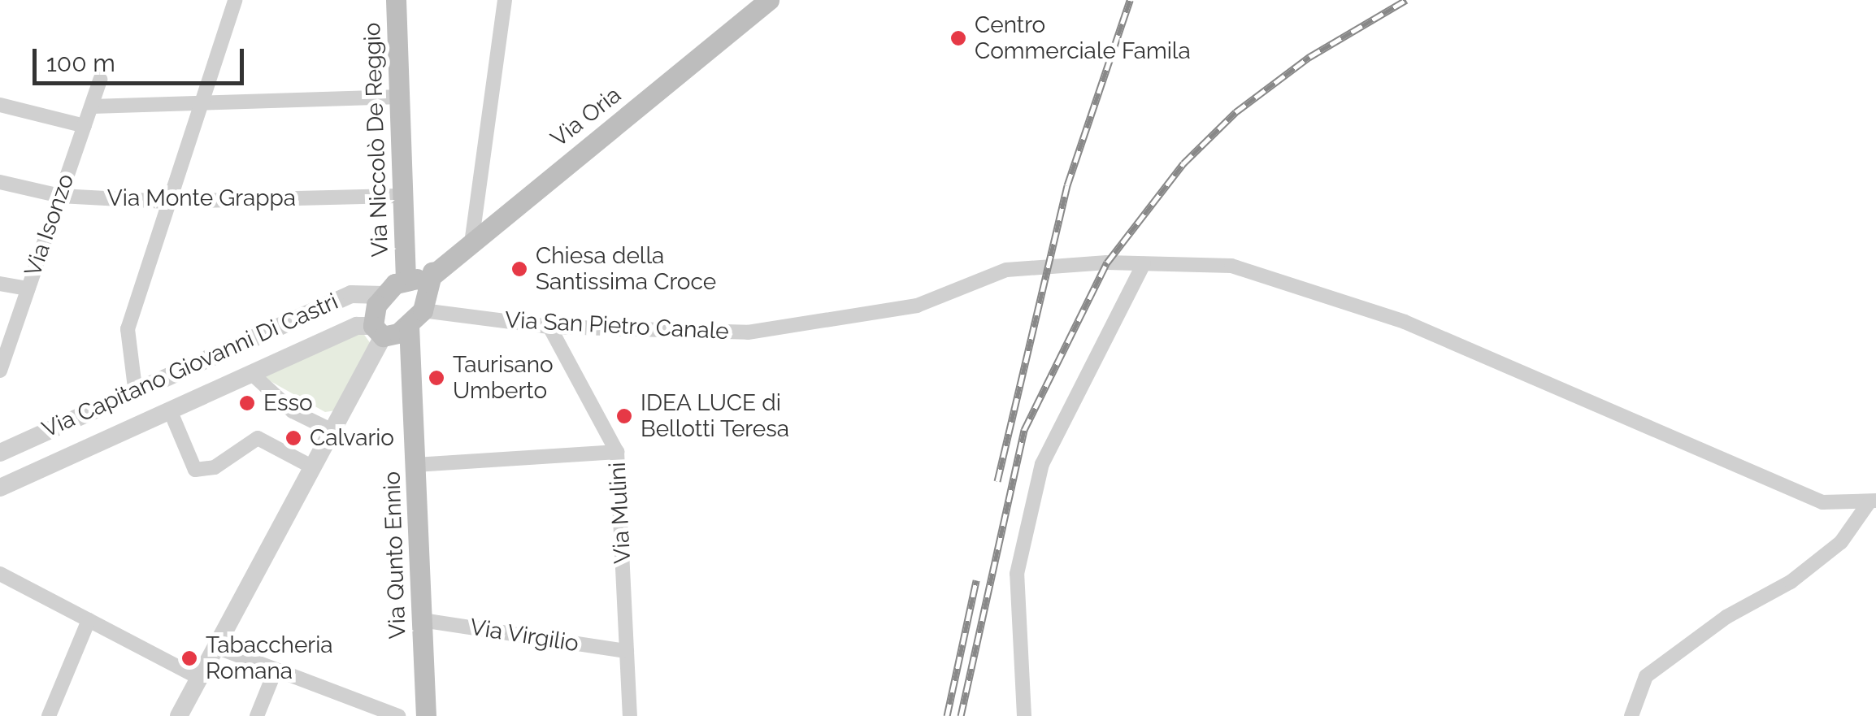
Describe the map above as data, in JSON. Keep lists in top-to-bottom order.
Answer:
{
  "streets": {
    "main road": ["Via Oria", "Via Niccolò De Reggio", "Via Qunto Ennio"],
    "street": [
      "Via Monte Grappa",
      "Via Isonzo",
      "Via San Pietro Canale",
      "Via Capitano Giovanni Di Castri",
      "Via Mulini",
      "Via Virgilio"
    ]
  },
  "crossings": [
    ["Via Oria", "Via Niccolò De Reggio"],
    ["Via Oria", "Via Capitano Giovanni Di Castri"],
    ["Via Niccolò De Reggio", "Via Monte Grappa"],
    ["Via Niccolò De Reggio", "Via San Pietro Canale"],
    ["Via Niccolò De Reggio", "Via Qunto Ennio"],
    ["Via Monte Grappa", "Via Isonzo"],
    ["Via San Pietro Canale", "Via Mulini"],
    ["Via San Pietro Canale", "Via Qunto Ennio"],
    ["Via Mulini", "Via Virgilio"],
    ["Via Qunto Ennio", "Via Virgilio"]
  ],
  "places": [
    "Centro Commerciale Famila",
    "Chiesa della Santissima Croce",
    "Taurisano Umberto",
    "Esso",
    "IDEA LUCE di Bellotti Teresa",
    "Calvario",
    "Tabaccheria Romana"
  ],
  "scale_bar": "100 m"
}
